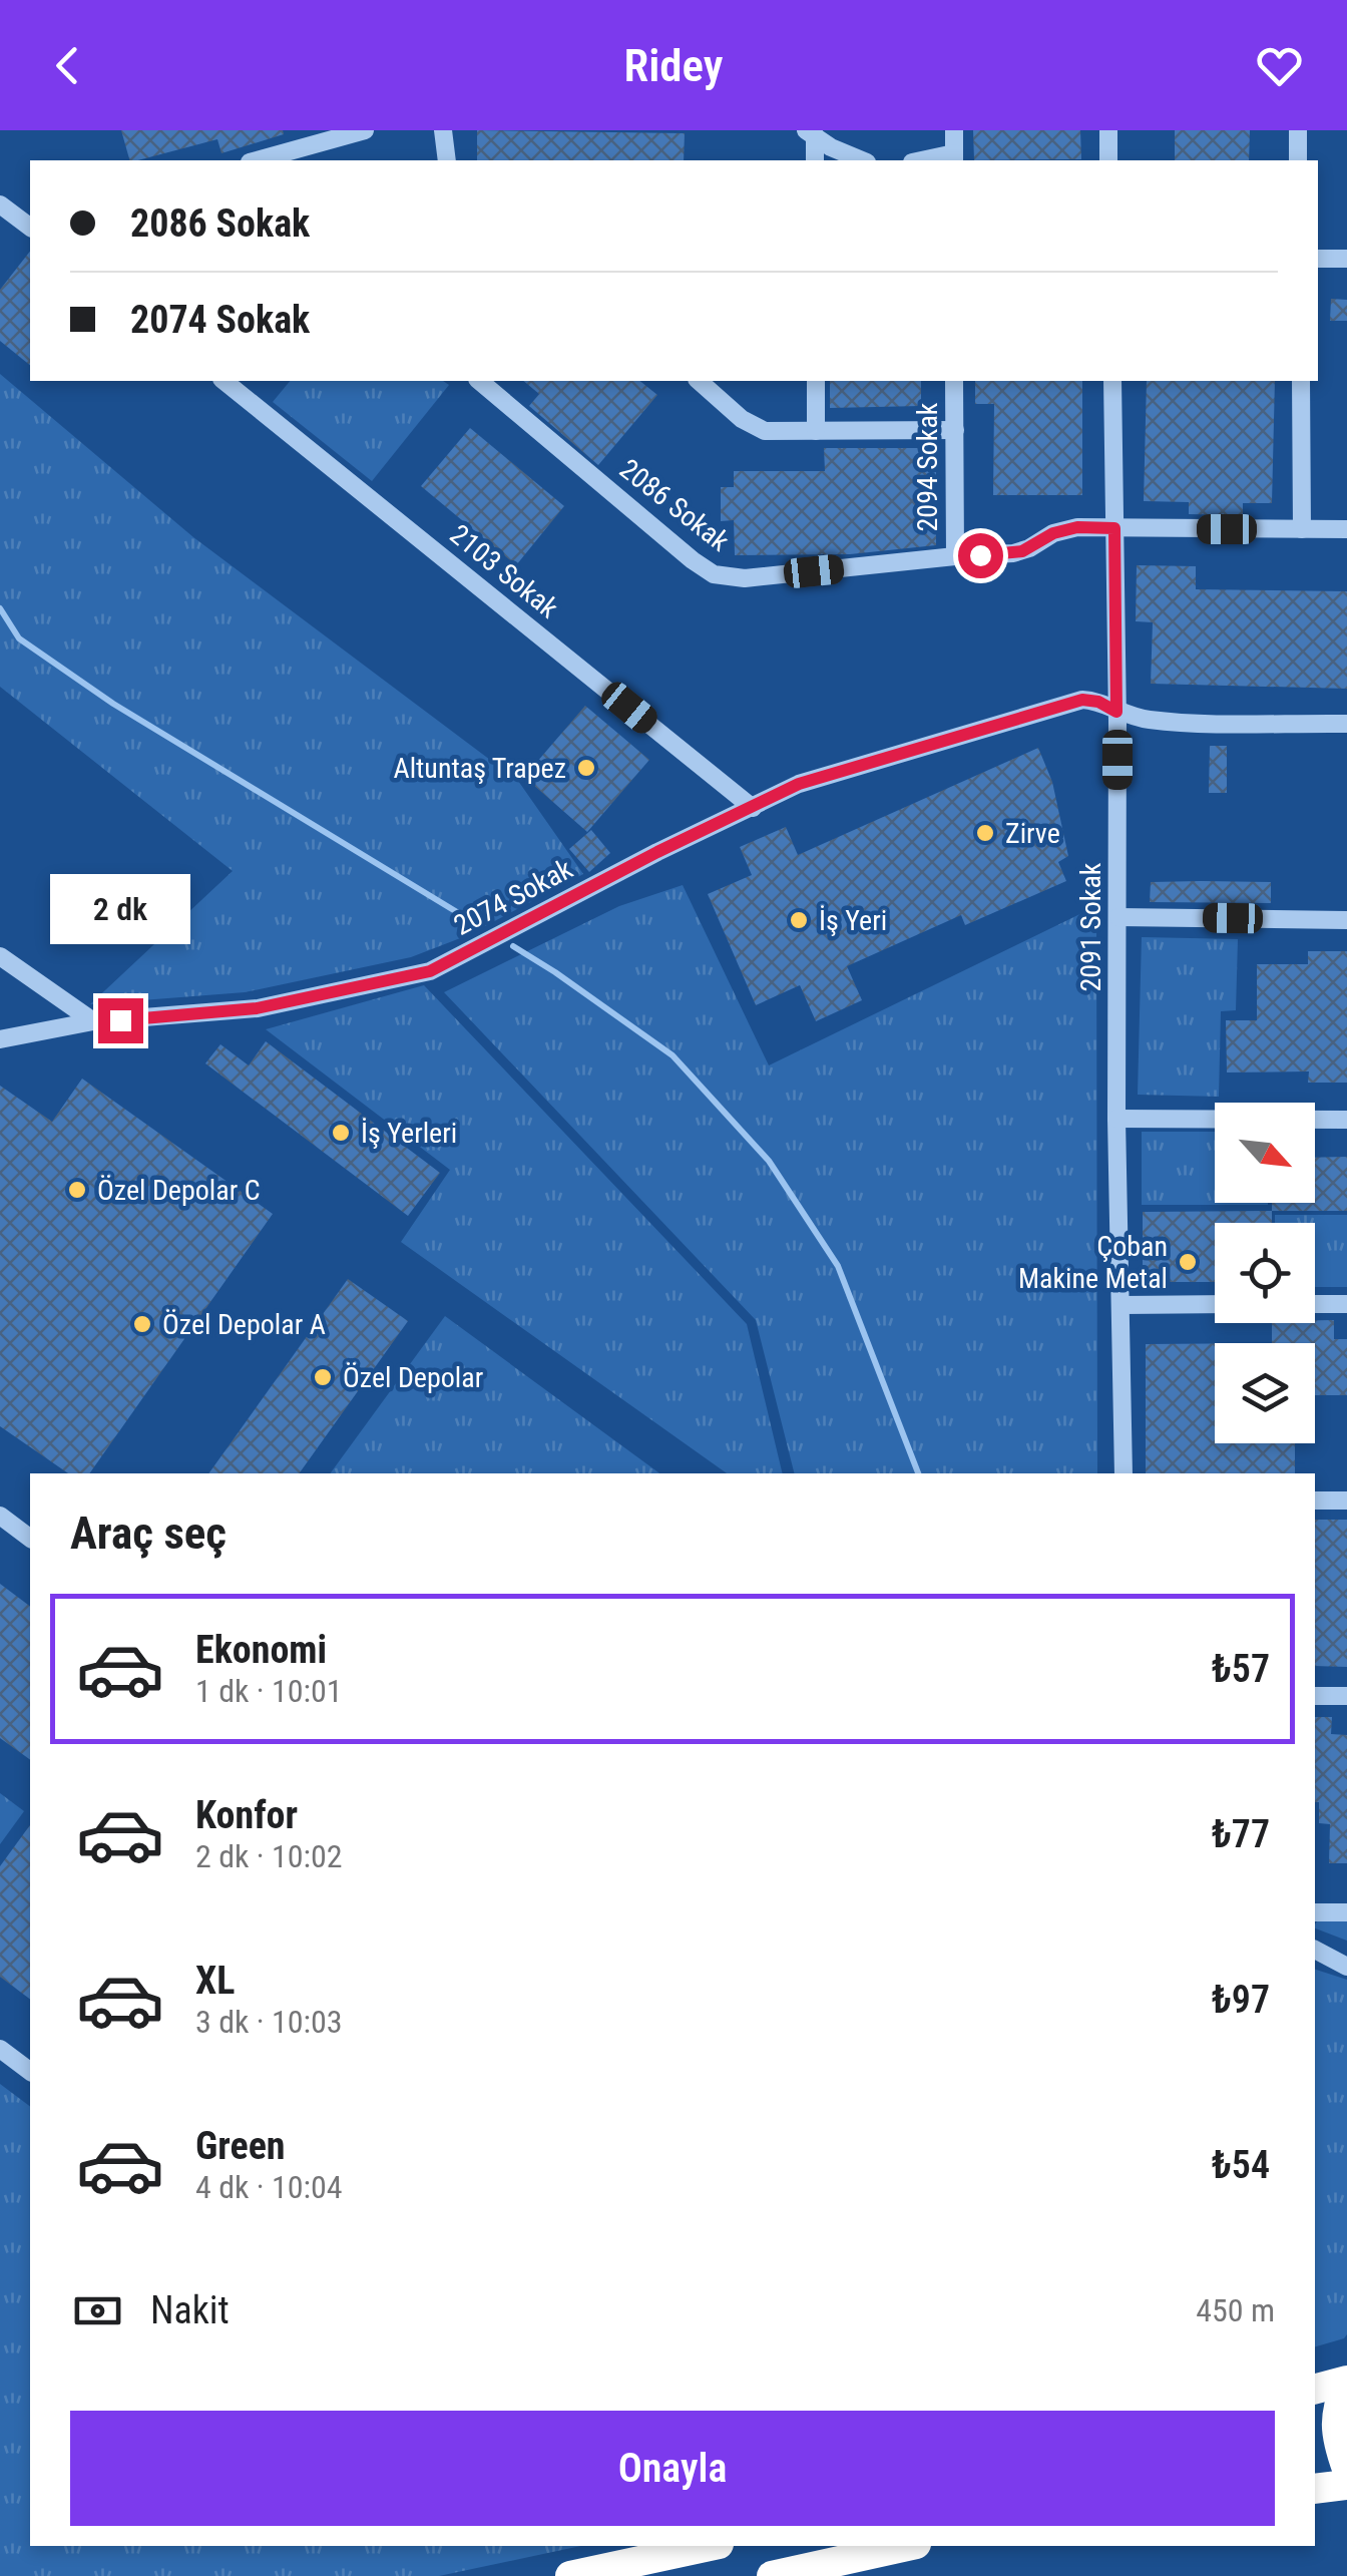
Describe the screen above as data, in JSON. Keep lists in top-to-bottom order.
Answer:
{
  "streets": {
    "street": [
      "2094 Sokak",
      "2086 Sokak",
      "2103 Sokak",
      "2074 Sokak",
      "2091 Sokak"
    ]
  },
  "crossings": [
    ["2094 Sokak", "2086 Sokak"],
    ["2086 Sokak", "2091 Sokak"],
    ["2103 Sokak", "2074 Sokak"],
    ["2074 Sokak", "2091 Sokak"]
  ],
  "places": [
    "Altuntaş Trapez",
    "Zirve",
    "İş Yeri",
    "İş Yerleri",
    "Özel Depolar C",
    "Çoban Makine Metal",
    "Özel Depolar A",
    "Özel Depolar"
  ],
  "north": "bottom right",
  "page": {
    "header": "Ridey",
    "banner": ["2086 Sokak", "2074 Sokak"],
    "bubble": "2 dk",
    "heading": "Araç seç",
    "list": [
      {
        "name": "Ekonomi",
        "note": "1 dk · 10:01",
        "value": "₺57"
      },
      {
        "name": "Konfor",
        "note": "2 dk · 10:02",
        "value": "₺77"
      },
      {
        "name": "XL",
        "note": "3 dk · 10:03",
        "value": "₺97"
      },
      {
        "name": "Green",
        "note": "4 dk · 10:04",
        "value": "₺54"
      }
    ],
    "pay": ["Nakit", "450 m"],
    "buttons": "Onayla"
  }
}
